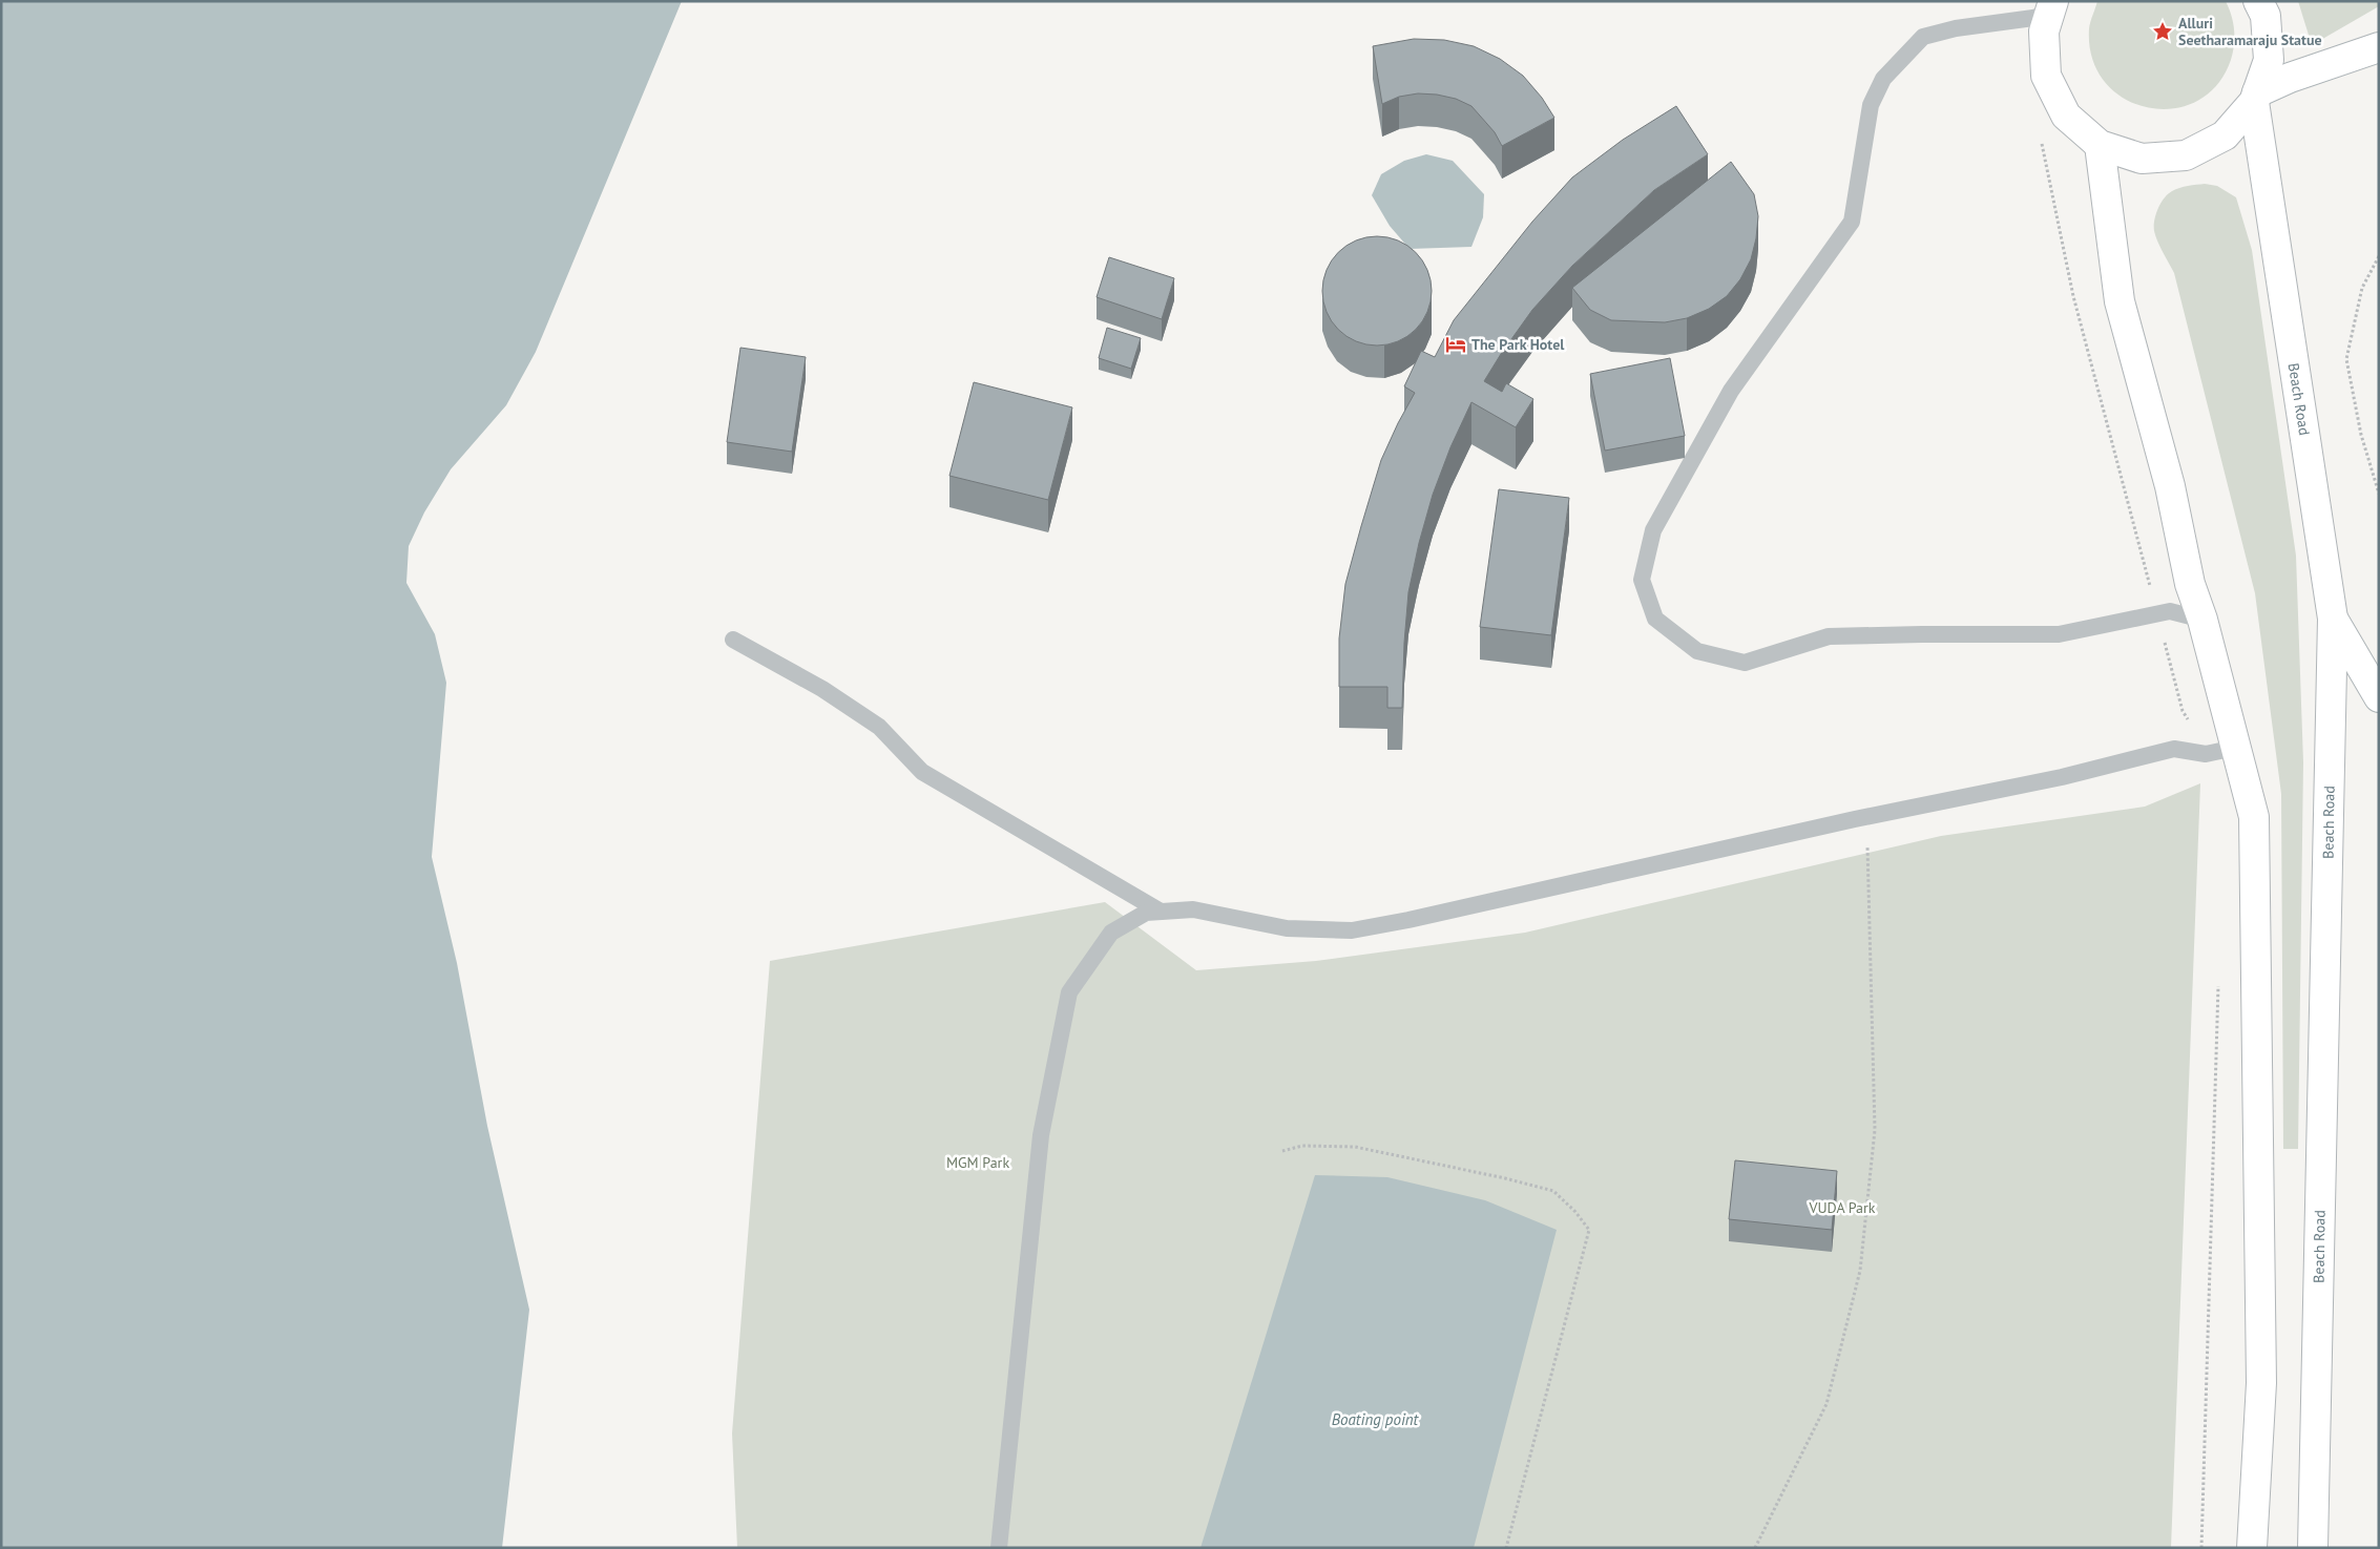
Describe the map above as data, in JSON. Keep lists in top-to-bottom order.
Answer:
{
  "streets": {
    "main road": ["Beach Road"]
  },
  "water": ["Boating point"],
  "parks": ["MGM Park", "VUDA Park"],
  "places": {
    "place": ["Alluri Seetharamaraju Statue"],
    "hotel": ["The Park Hotel"]
  }
}
